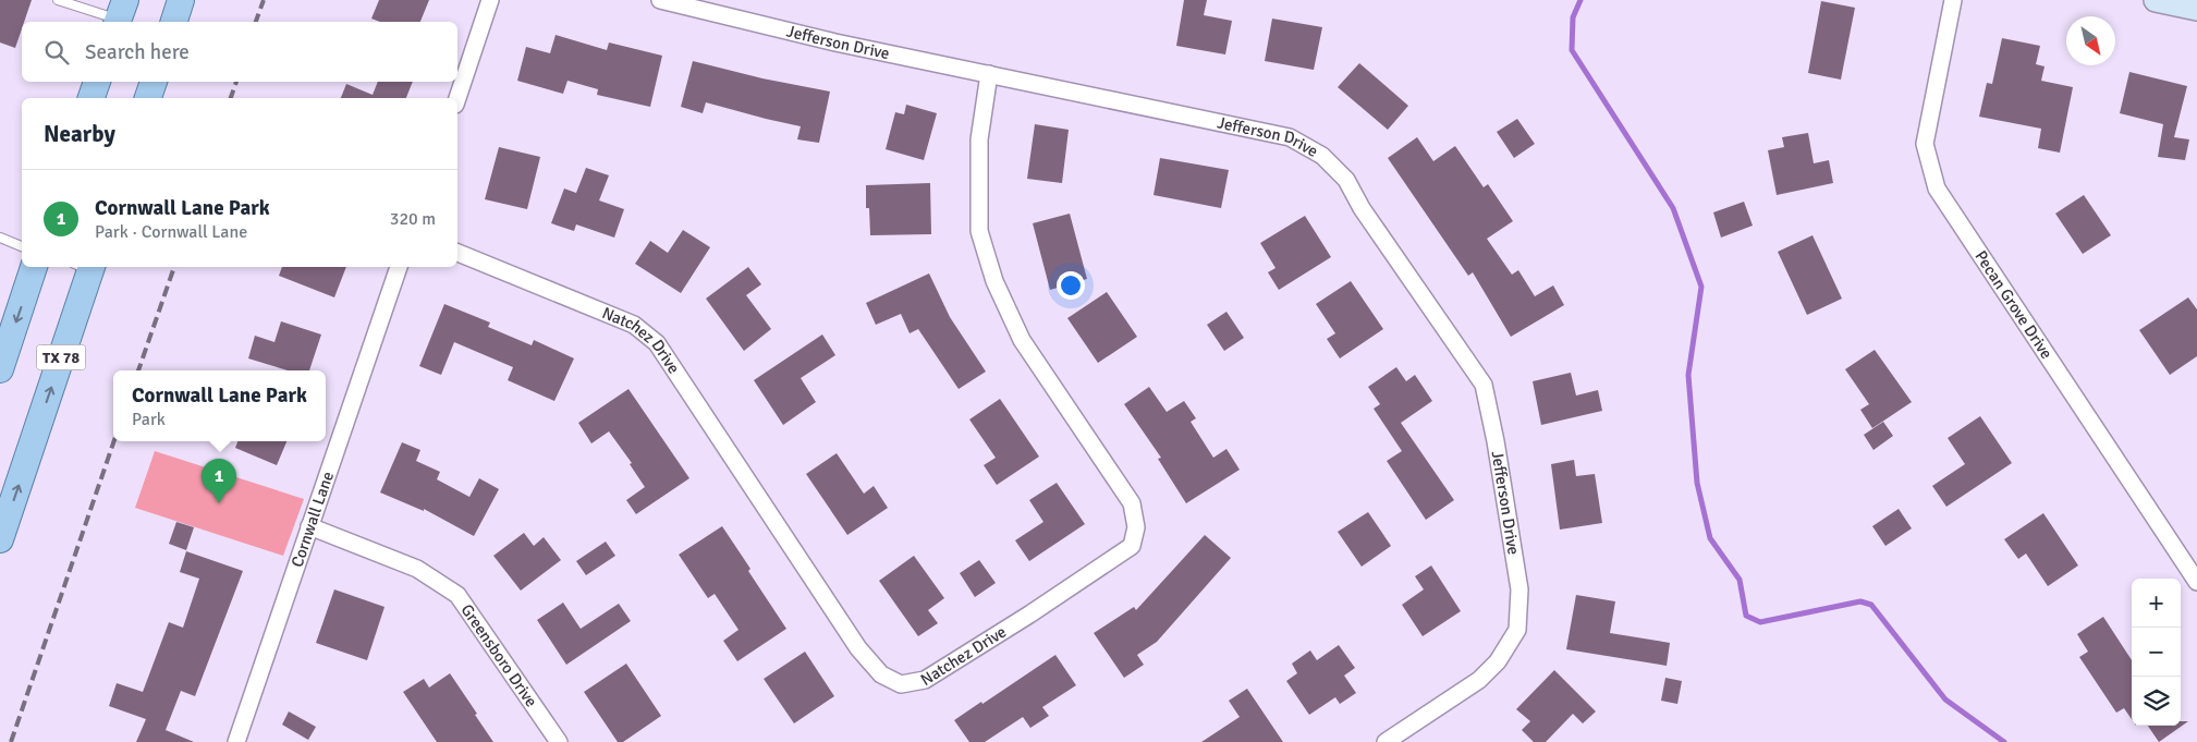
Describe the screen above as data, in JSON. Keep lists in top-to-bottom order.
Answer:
{
  "streets": {
    "main road": ["TX 78"],
    "street": [
      "Jefferson Drive",
      "Pecan Grove Drive",
      "Natchez Drive",
      "Cornwall Lane",
      "Greensboro Drive"
    ]
  },
  "crossings": [
    ["Jefferson Drive", "Natchez Drive"],
    ["Cornwall Lane", "Greensboro Drive"]
  ],
  "north": "bottom right",
  "page": {
    "search": "Search here",
    "heading": "Nearby",
    "list": [
      {
        "mark": "1",
        "name": "Cornwall Lane Park",
        "note": "Park · Cornwall Lane",
        "value": "320 m"
      }
    ],
    "popup": ["Cornwall Lane Park", "Park"],
    "pins": "1",
    "map_buttons": ["+", "−"]
  }
}
